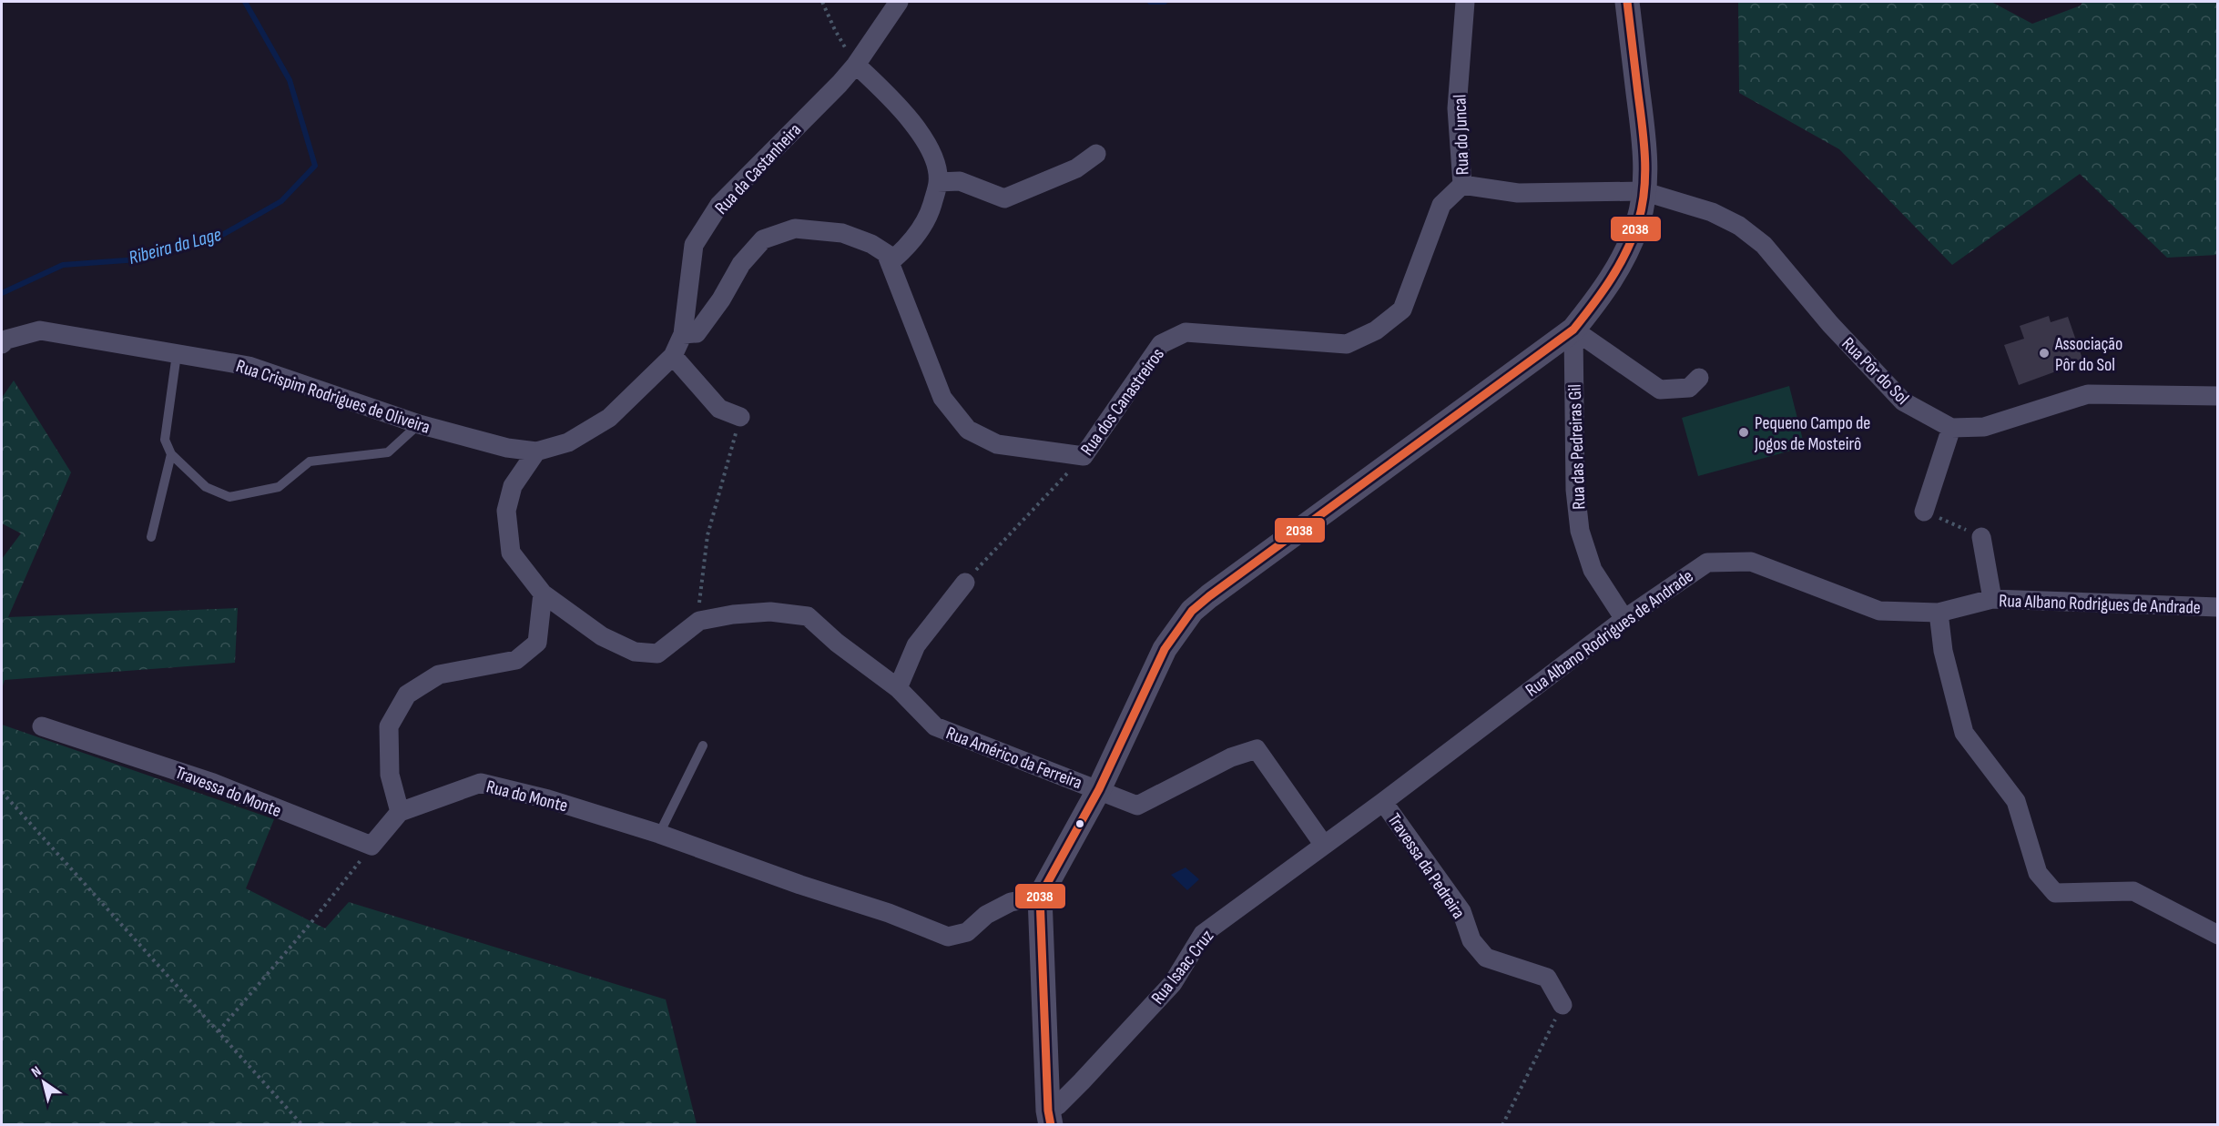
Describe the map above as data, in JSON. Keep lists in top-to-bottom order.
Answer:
{
  "streets": {
    "street": [
      "Rua do Juncal",
      "Rua da Castanheira",
      "Rua Pôr do Sol",
      "Rua Crispim Rodrigues de Oliveira",
      "Rua dos Canastreiros",
      "Rua das Pedreiras Gil",
      "Rua Albano Rodrigues de Andrade",
      "Rua Américo da Ferreira",
      "Travessa do Monte",
      "Rua do Monte",
      "Travessa da Pedreira",
      "Rua Isaac Cruz"
    ]
  },
  "crossings": [
    ["Rua do Juncal", "Rua Pôr do Sol"],
    ["Rua do Juncal", "Rua dos Canastreiros"],
    ["Rua da Castanheira", "Rua Crispim Rodrigues de Oliveira"],
    ["Rua das Pedreiras Gil", "Rua Albano Rodrigues de Andrade"],
    ["Rua Albano Rodrigues de Andrade", "Travessa da Pedreira"],
    ["Rua Albano Rodrigues de Andrade", "Rua Isaac Cruz"],
    ["Rua Américo da Ferreira", "Rua Isaac Cruz"],
    ["Travessa da Pedreira", "Rua Isaac Cruz"]
  ],
  "water": ["Ribeira da Lage"],
  "places": ["Associação Pôr do Sol", "Pequeno Campo de Jogos de Mosteirô"],
  "lines": ["transit line 2038"],
  "north": "top left"
}
